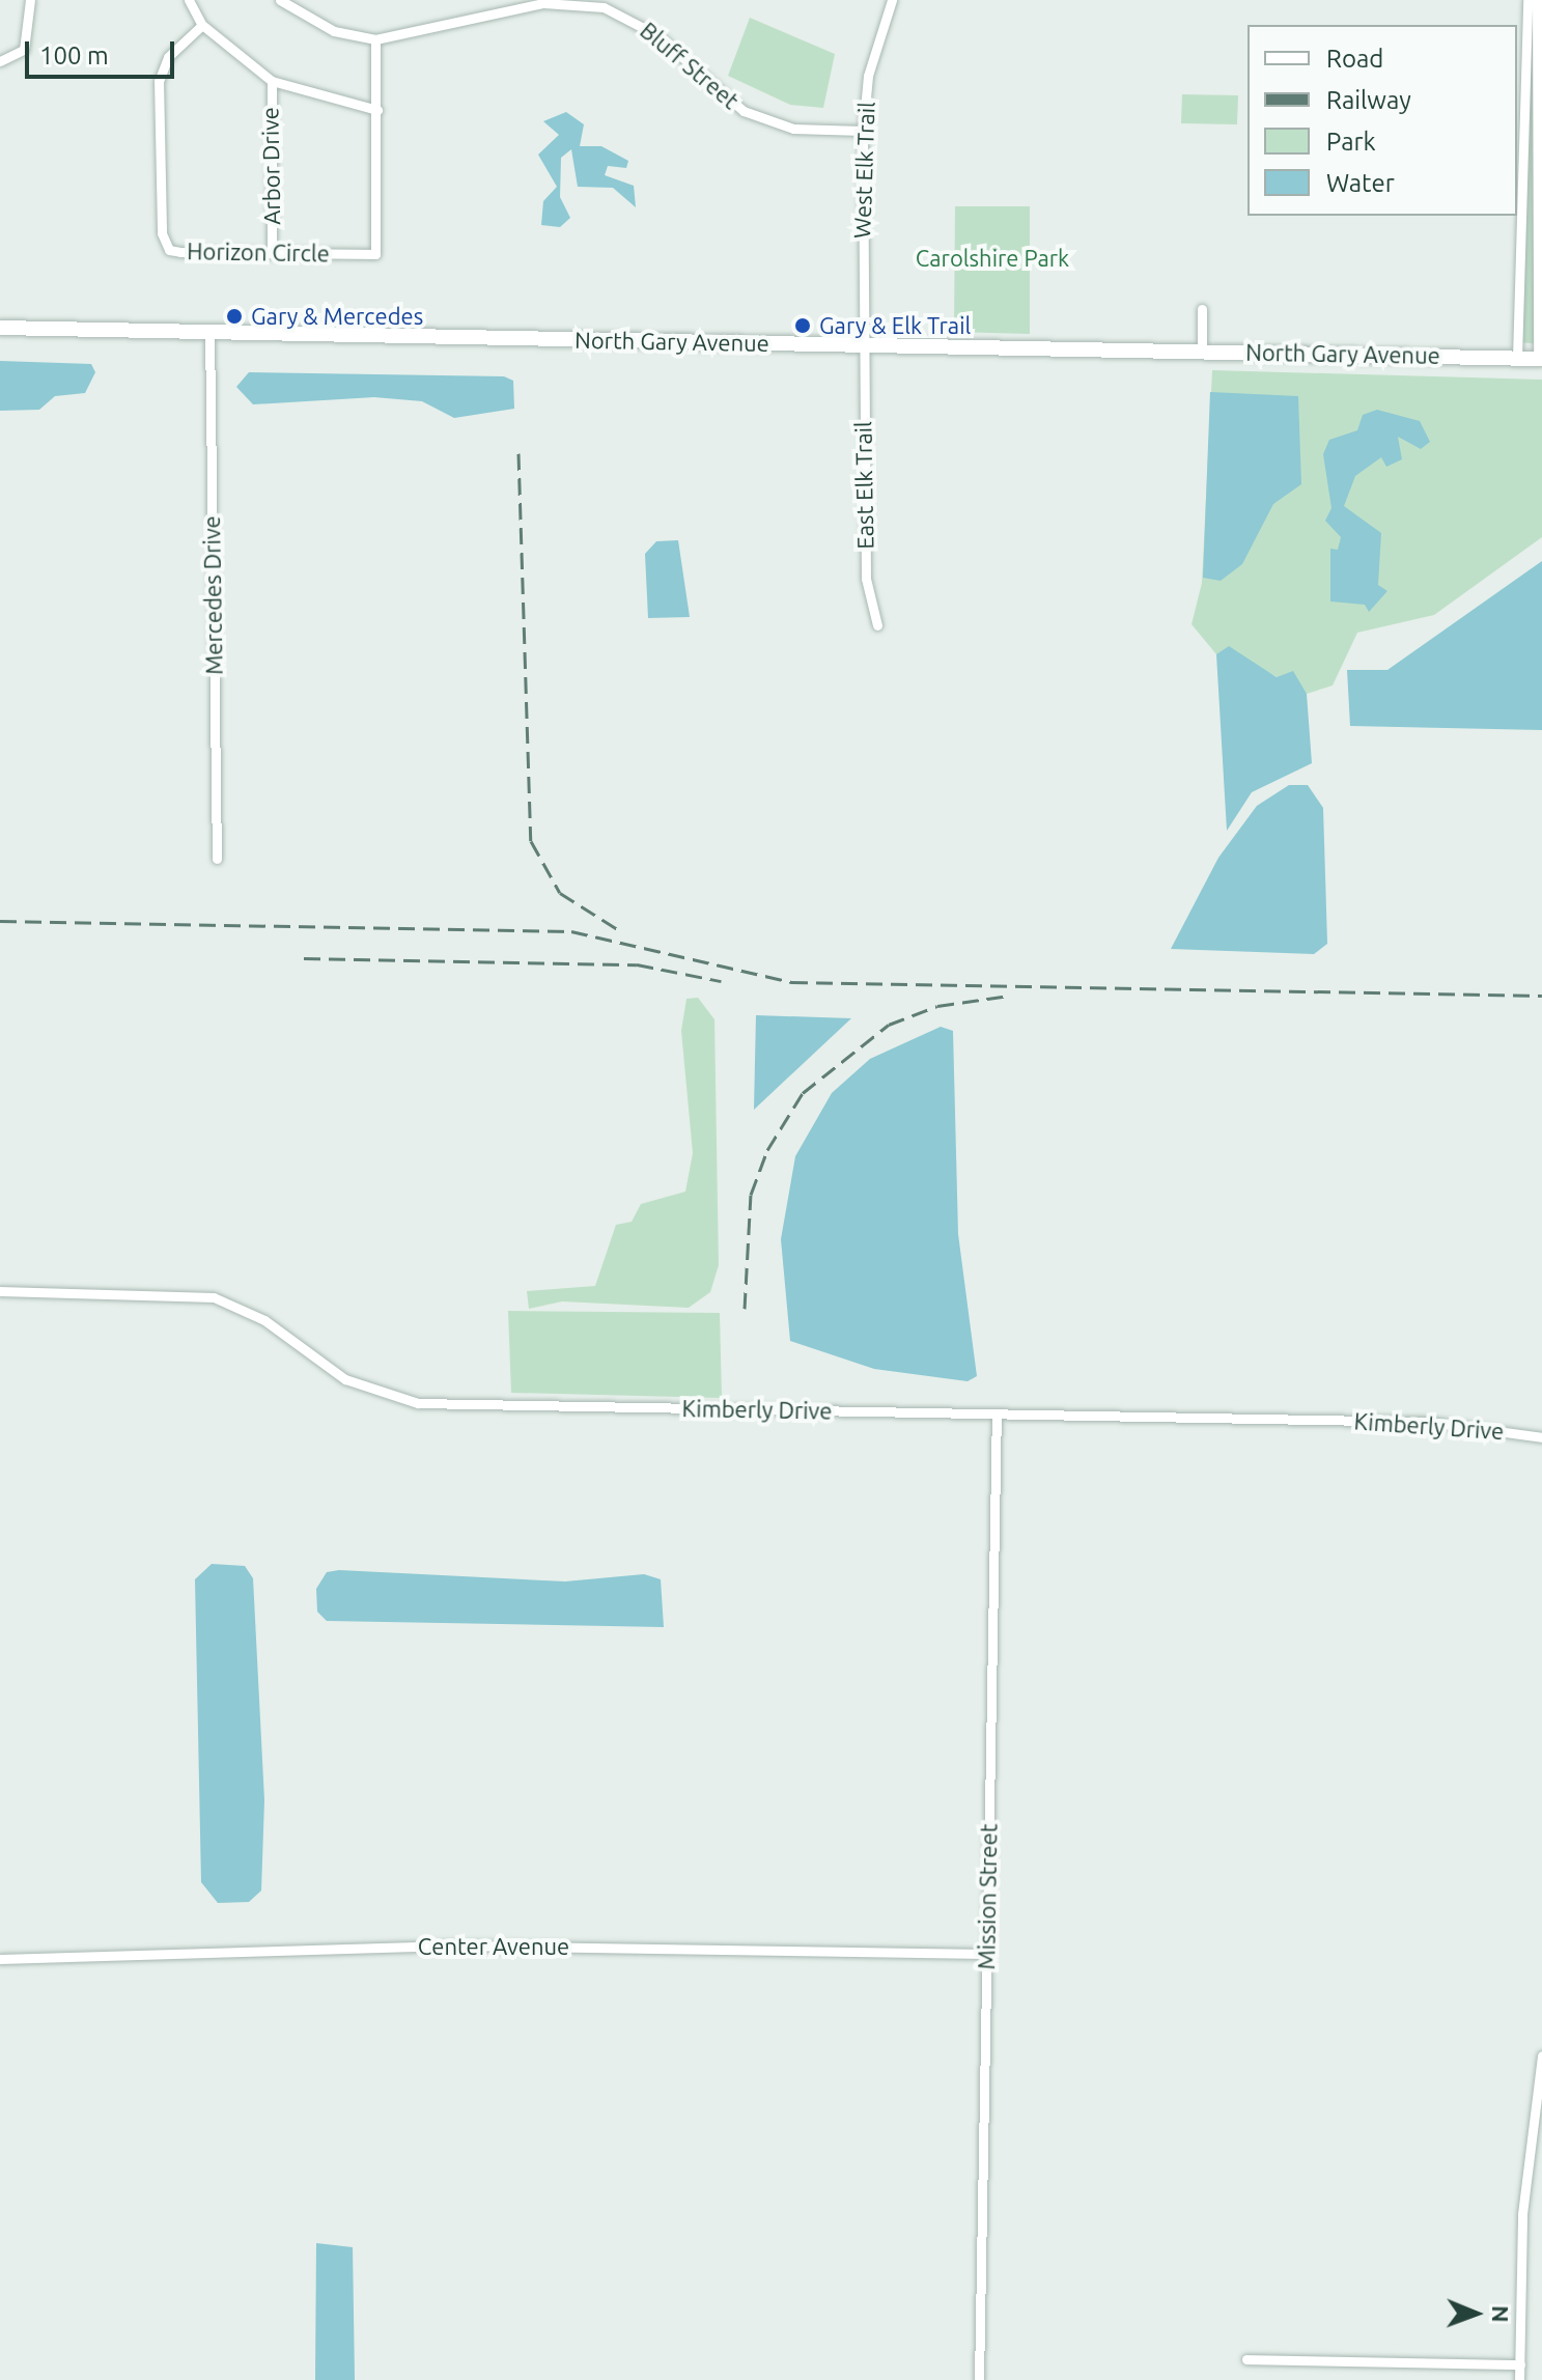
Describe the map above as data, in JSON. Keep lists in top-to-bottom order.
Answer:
{
  "streets": {
    "street": [
      "Bluff Street",
      "Arbor Drive",
      "West Elk Trail",
      "Horizon Circle",
      "North Gary Avenue",
      "East Elk Trail",
      "Mercedes Drive",
      "Kimberly Drive",
      "Mission Street",
      "Center Avenue"
    ]
  },
  "crossings": [
    ["Bluff Street", "West Elk Trail"],
    ["Bluff Street", "Horizon Circle"],
    ["Arbor Drive", "Horizon Circle"],
    ["West Elk Trail", "North Gary Avenue"],
    ["West Elk Trail", "East Elk Trail"],
    ["North Gary Avenue", "East Elk Trail"],
    ["North Gary Avenue", "Mercedes Drive"],
    ["Kimberly Drive", "Mission Street"],
    ["Mission Street", "Center Avenue"]
  ],
  "parks": ["Carolshire Park"],
  "places": ["Gary & Mercedes", "Gary & Elk Trail"],
  "legend": [
    "Road",
    "Railway",
    "Park",
    "Water"
  ],
  "scale_bar": "100 m",
  "north": "right"
}
